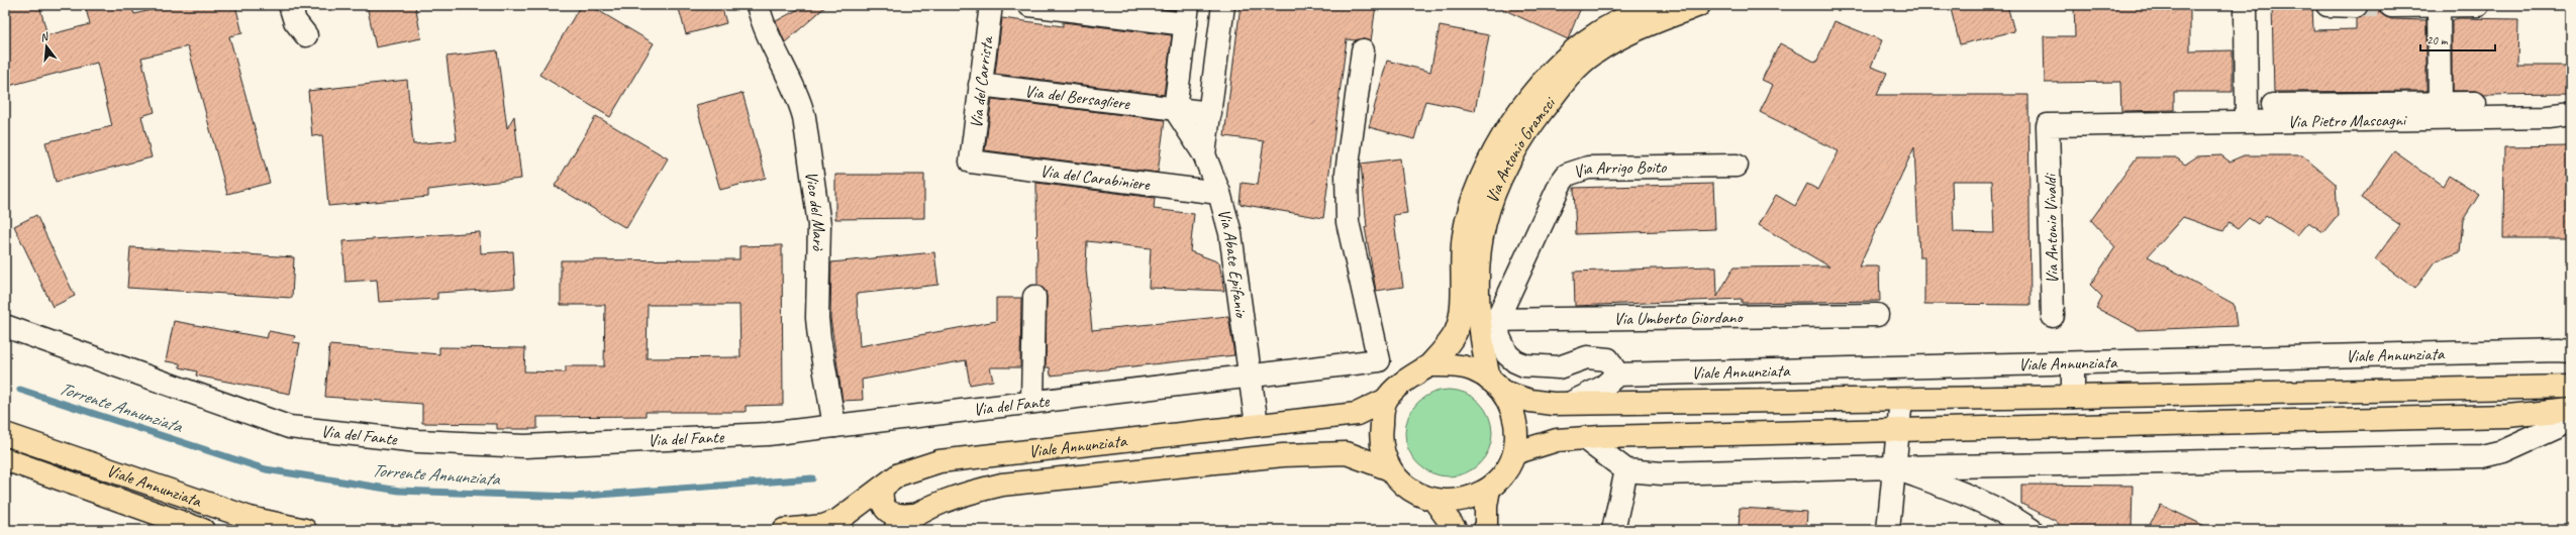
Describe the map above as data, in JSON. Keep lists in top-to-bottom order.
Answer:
{
  "streets": {
    "main road": ["Via Antonio Gramsci", "Viale Annunziata"],
    "street": [
      "Via del Carrista",
      "Via del Bersagliere",
      "Via Pietro Mascagni",
      "Via Arrigo Boito",
      "Via del Carabiniere",
      "Vico del Marò",
      "Via Antonio Vivaldi",
      "Via Abate Epifanio",
      "Via Umberto Giordano",
      "Via del Fante"
    ]
  },
  "crossings": [
    ["Via del Carrista", "Via del Bersagliere"],
    ["Via del Carrista", "Via del Carabiniere"],
    ["Via del Bersagliere", "Via Abate Epifanio"],
    ["Via Pietro Mascagni", "Via Antonio Vivaldi"],
    ["Via Antonio Gramsci", "Via Arrigo Boito"],
    ["Via Antonio Gramsci", "Via Umberto Giordano"],
    ["Via Antonio Gramsci", "Viale Annunziata"],
    ["Via Arrigo Boito", "Via Umberto Giordano"],
    ["Via del Carabiniere", "Via Abate Epifanio"],
    ["Vico del Marò", "Via del Fante"],
    ["Via Abate Epifanio", "Viale Annunziata"],
    ["Via Abate Epifanio", "Via del Fante"]
  ],
  "water": ["Torrente Annunziata"],
  "scale_bar": "20 m",
  "north": "top"
}
